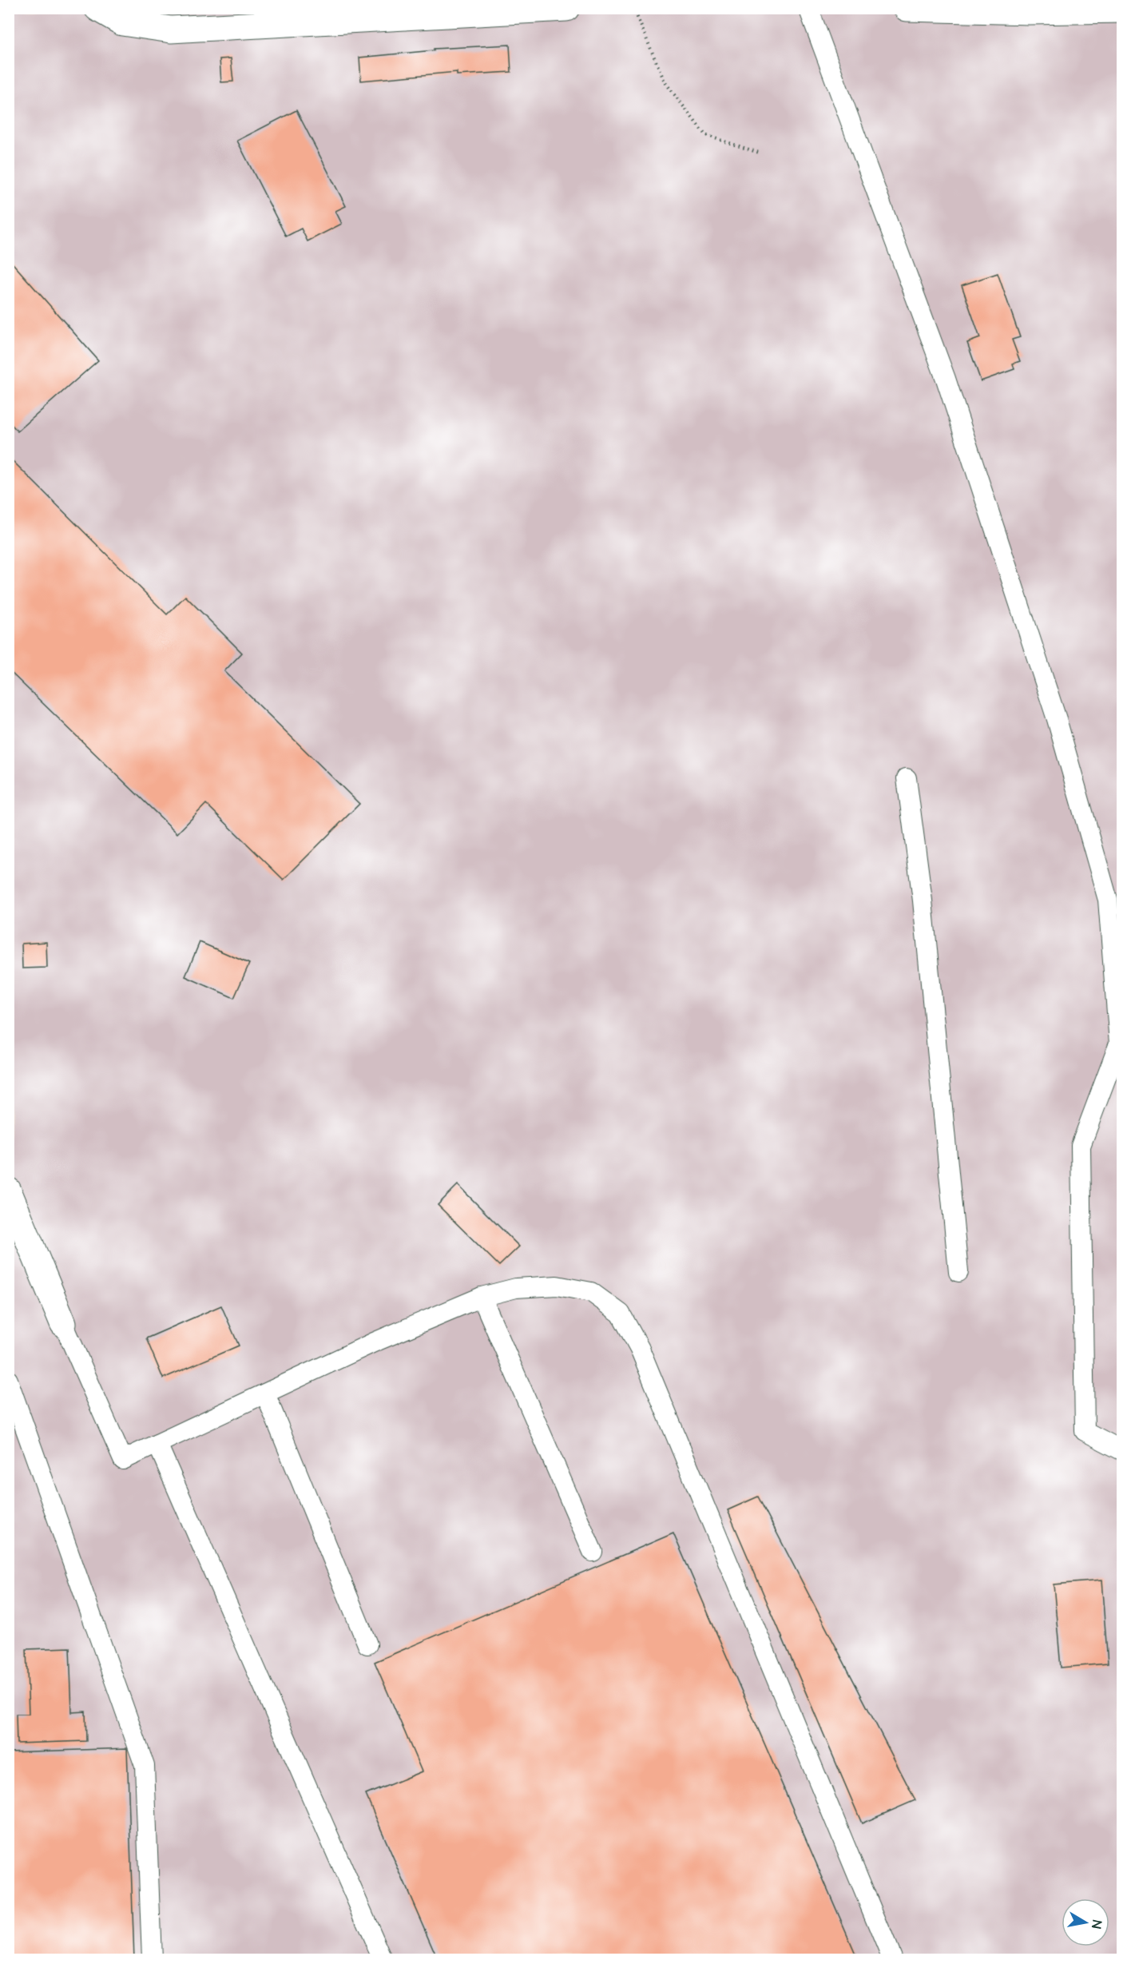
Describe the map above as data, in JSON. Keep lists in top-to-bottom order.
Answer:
{
  "north": "right"
}
